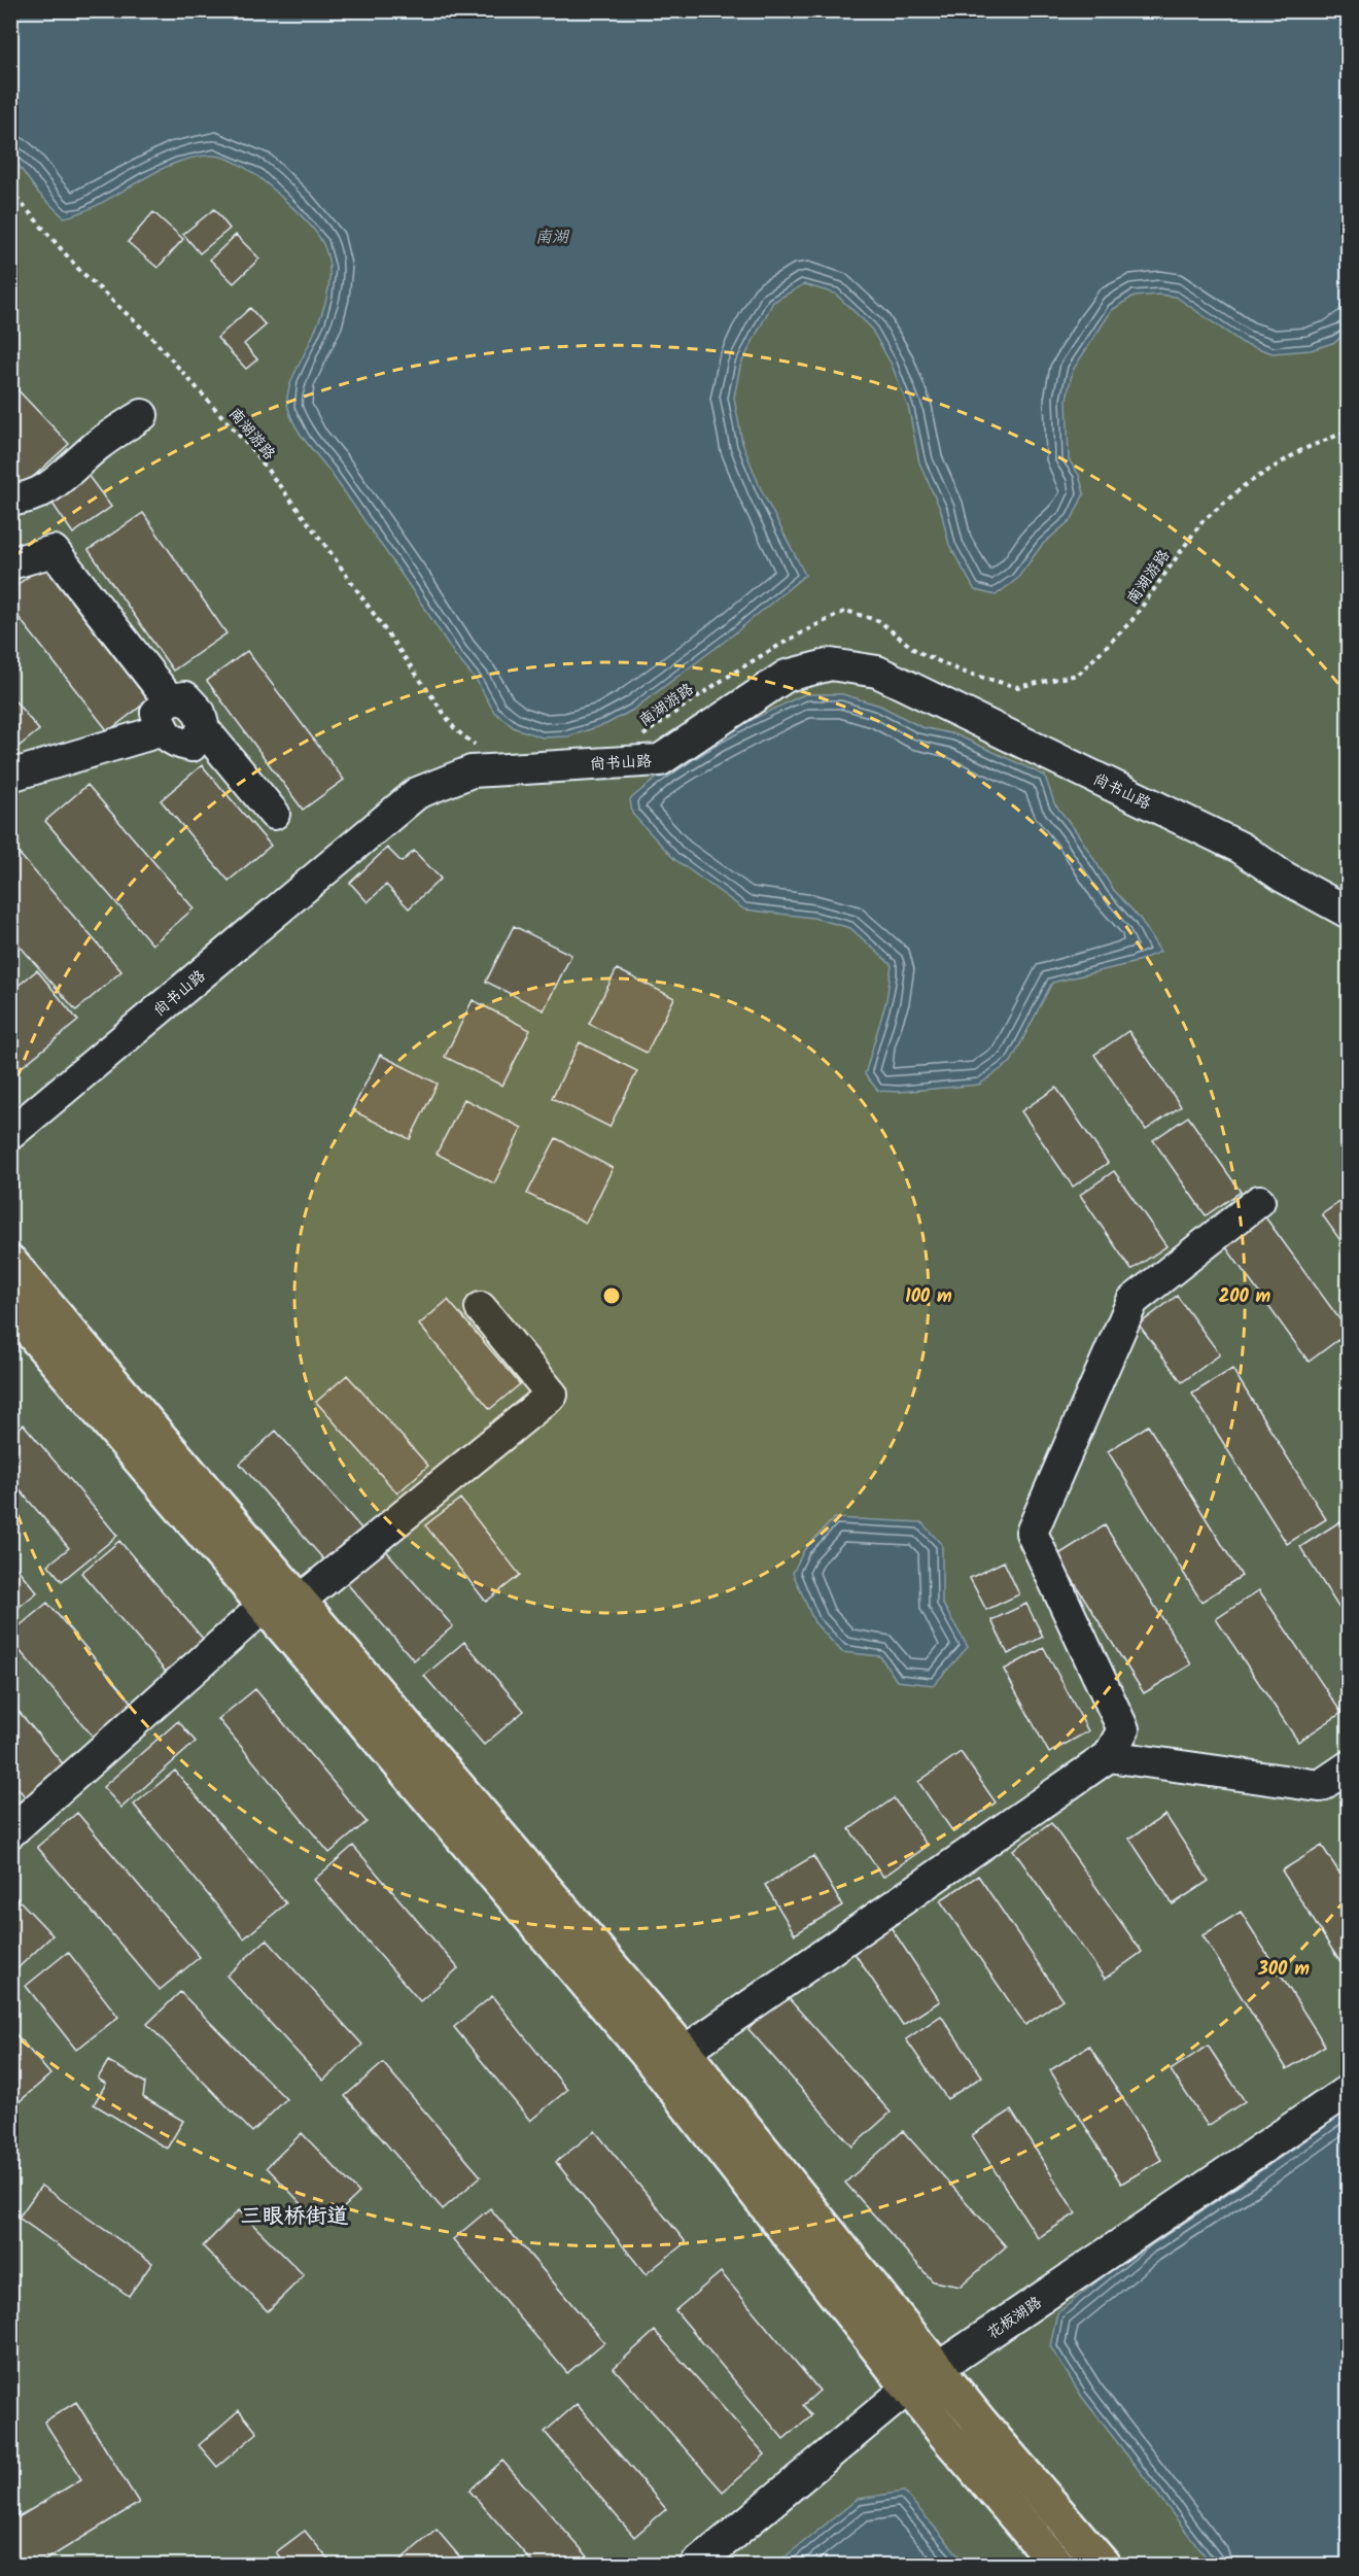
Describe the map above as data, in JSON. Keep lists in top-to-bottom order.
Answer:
{
  "streets": {
    "street": ["尚书山路", "花板湖路"],
    "path": ["南湖游路"]
  },
  "districts": ["三眼桥街道"],
  "water": ["南湖"],
  "rings": ["100 m", "200 m", "300 m"]
}
